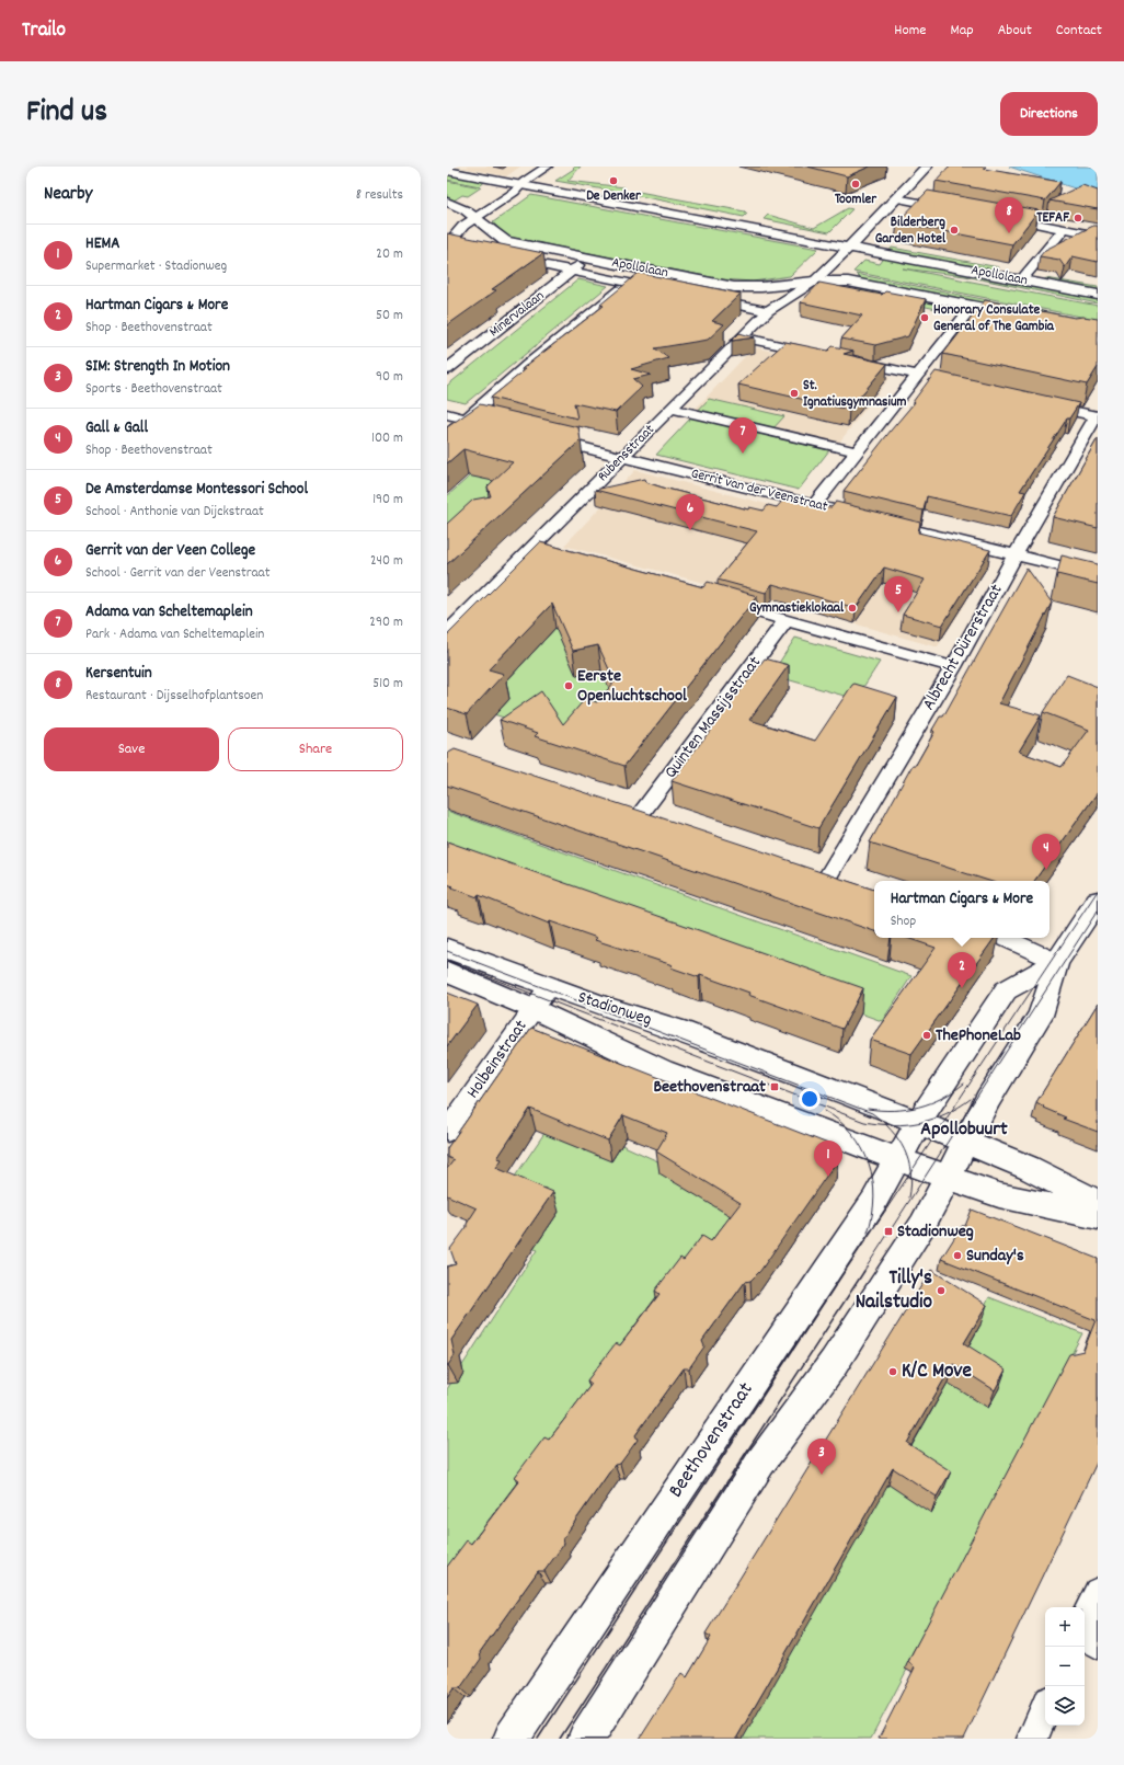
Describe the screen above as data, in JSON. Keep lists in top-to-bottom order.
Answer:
{
  "streets": {
    "street": [
      "Apollolaan",
      "Minervalaan",
      "Rubensstraat",
      "Gerrit van der Veenstraat",
      "Albrecht Dürerstraat",
      "Quinten Massijsstraat",
      "Stadionweg",
      "Holbeinstraat",
      "Beethovenstraat"
    ]
  },
  "crossings": [
    ["Apollolaan", "Minervalaan"],
    ["Apollolaan", "Rubensstraat"],
    ["Rubensstraat", "Gerrit van der Veenstraat"],
    ["Stadionweg", "Holbeinstraat"],
    ["Stadionweg", "Beethovenstraat"]
  ],
  "districts": ["Apollobuurt"],
  "places": {
    "other": [
      "De Denker",
      "Toomler",
      "TEFAF",
      "Bilderberg Garden Hotel",
      "Honorary Consulate General of The Gambia",
      "St. Ignatiusgymnasium",
      "Gymnastieklokaal",
      "Eerste Openluchtschool",
      "ThePhoneLab",
      "Sunday's",
      "Tilly's Nailstudio",
      "K/C Move"
    ],
    "transit": ["Beethovenstraat", "Stadionweg"]
  },
  "page": {
    "header": "Trailo",
    "nav": [
      "Home",
      "Map",
      "About",
      "Contact"
    ],
    "title": "Find us",
    "buttons": [
      "Directions",
      ["Save", "Share"]
    ],
    "heading": ["Nearby", "8 results"],
    "pins": [
      "8",
      "7",
      "6",
      "5",
      "4",
      "2",
      "1",
      "3"
    ],
    "list": [
      {
        "mark": "1",
        "name": "HEMA",
        "note": "Supermarket · Stadionweg",
        "value": "20 m"
      },
      {
        "mark": "2",
        "name": "Hartman Cigars & More",
        "note": "Shop · Beethovenstraat",
        "value": "50 m"
      },
      {
        "mark": "3",
        "name": "SIM: Strength In Motion",
        "note": "Sports · Beethovenstraat",
        "value": "90 m"
      },
      {
        "mark": "4",
        "name": "Gall & Gall",
        "note": "Shop · Beethovenstraat",
        "value": "100 m"
      },
      {
        "mark": "5",
        "name": "De Amsterdamse Montessori School",
        "note": "School · Anthonie van Dijckstraat",
        "value": "190 m"
      },
      {
        "mark": "6",
        "name": "Gerrit van der Veen College",
        "note": "School · Gerrit van der Veenstraat",
        "value": "240 m"
      },
      {
        "mark": "7",
        "name": "Adama van Scheltemaplein",
        "note": "Park · Adama van Scheltemaplein",
        "value": "290 m"
      },
      {
        "mark": "8",
        "name": "Kersentuin",
        "note": "Restaurant · Dijsselhofplantsoen",
        "value": "510 m"
      }
    ],
    "popup": ["Hartman Cigars & More", "Shop"],
    "map_buttons": ["+", "−"]
  }
}
